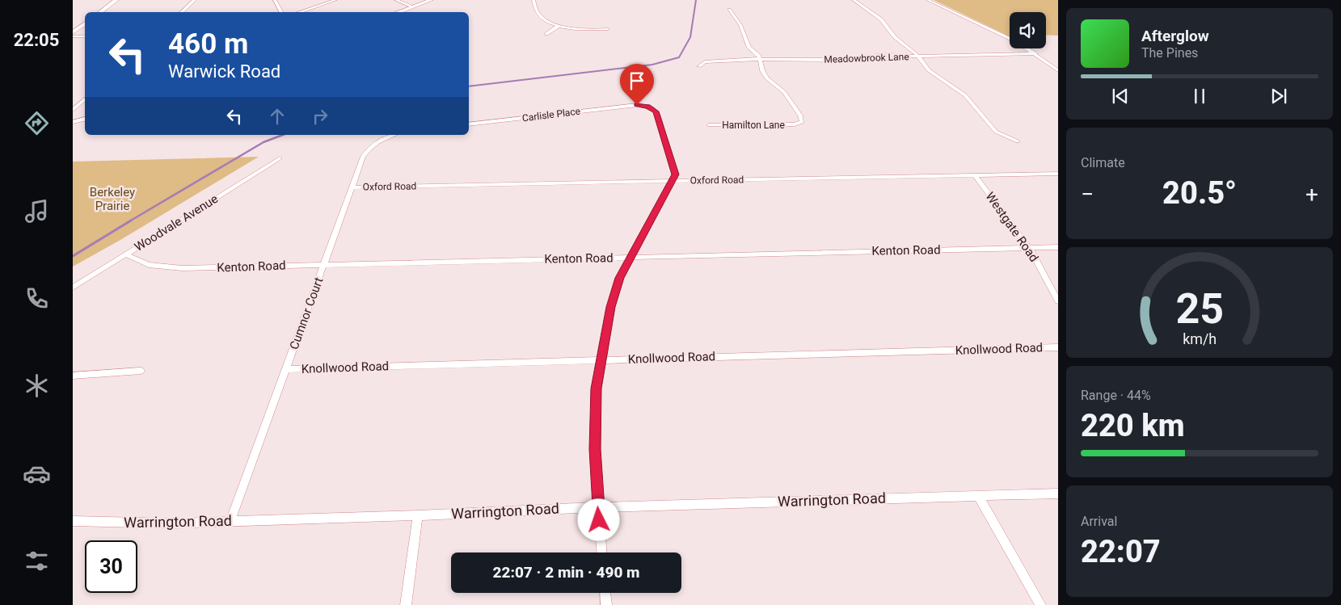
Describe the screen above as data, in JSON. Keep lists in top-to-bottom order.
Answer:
{
  "streets": {
    "street": [
      "Meadowbrook Lane",
      "Carlisle Place",
      "Hamilton Lane",
      "Oxford Road",
      "Woodvale Avenue",
      "Westgate Road",
      "Kenton Road",
      "Cumnor Court",
      "Knollwood Road",
      "Warrington Road"
    ]
  },
  "crossings": [
    ["Meadowbrook Lane", "Hamilton Lane"],
    ["Carlisle Place", "Oxford Road"],
    ["Oxford Road", "Westgate Road"],
    ["Oxford Road", "Cumnor Court"],
    ["Woodvale Avenue", "Kenton Road"],
    ["Westgate Road", "Kenton Road"],
    ["Kenton Road", "Cumnor Court"],
    ["Cumnor Court", "Knollwood Road"],
    ["Cumnor Court", "Warrington Road"]
  ],
  "parks": ["Berkeley Prairie"],
  "page": {
    "tabs": "22:05",
    "turn": ["460 m", "Warwick Road"],
    "song": ["Afterglow", "The Pines"],
    "tile": [
      "Climate",
      ["Range · 44%", "220 km"],
      ["Arrival", "22:07"]
    ],
    "heat": ["−", "20.5°", "+"],
    "limit": "30",
    "trip": "22:07 · 2 min · 490 m",
    "gauge": ["25", "km/h"]
  }
}
